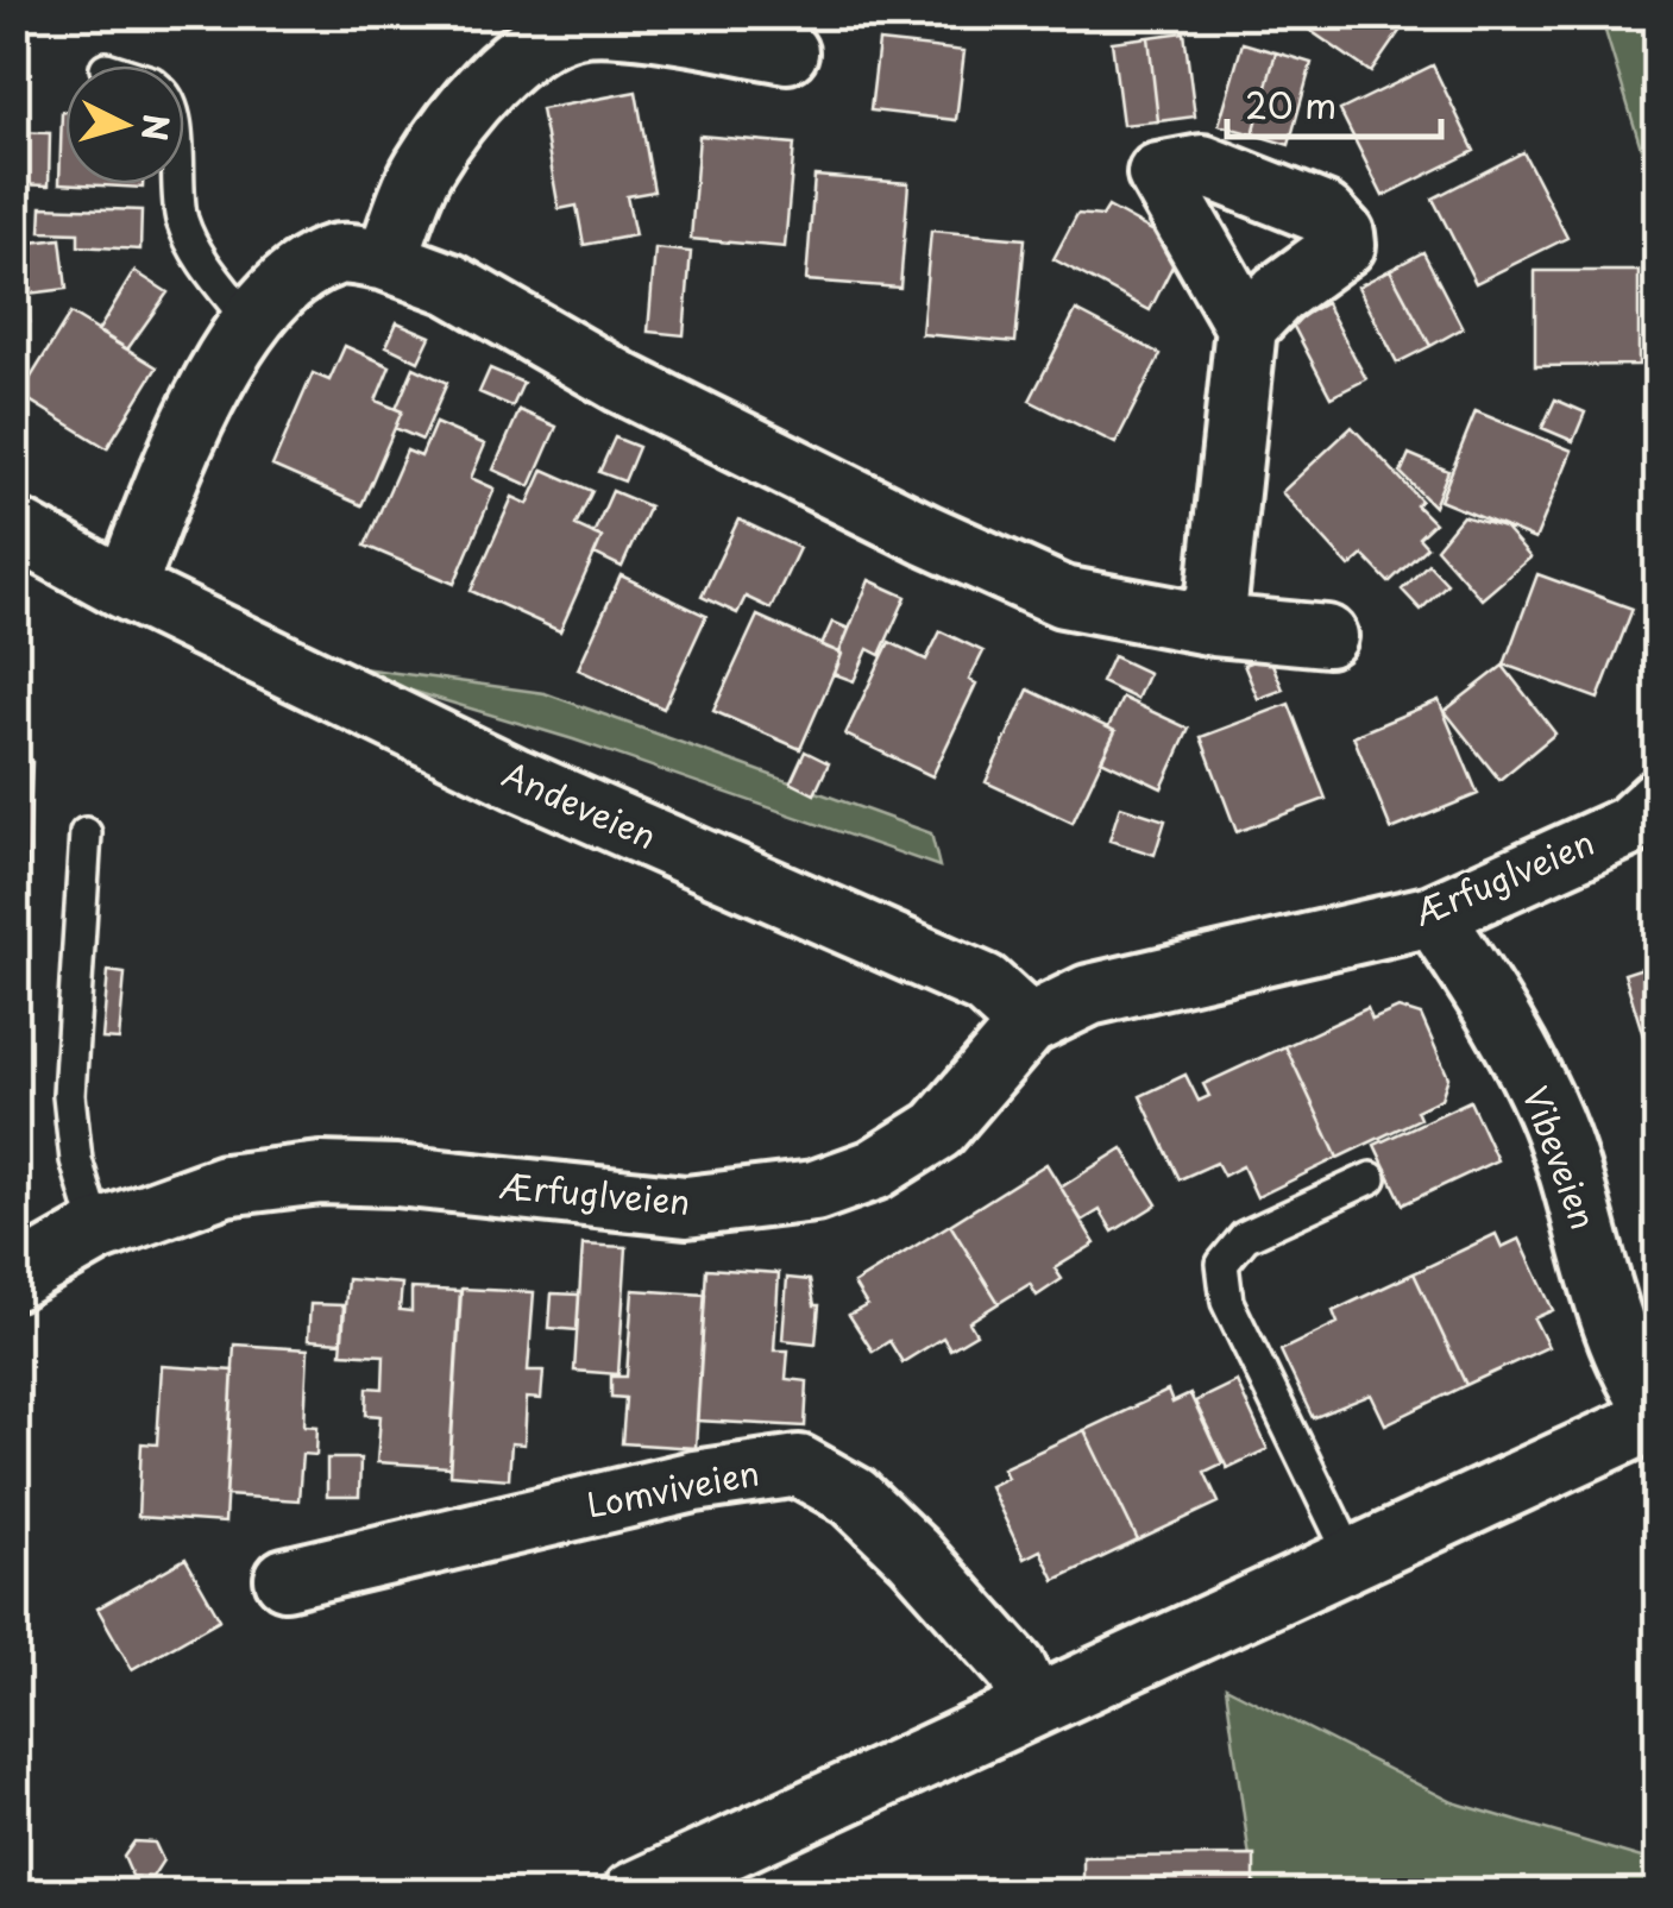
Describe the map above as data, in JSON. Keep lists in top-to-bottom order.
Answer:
{
  "streets": {
    "street": [
      "Andeveien",
      "Ærfuglveien",
      "Vibeveien",
      "Lomviveien"
    ]
  },
  "crossings": [
    ["Andeveien", "Ærfuglveien"],
    ["Ærfuglveien", "Vibeveien"]
  ],
  "scale_bar": "20 m",
  "north": "right"
}
